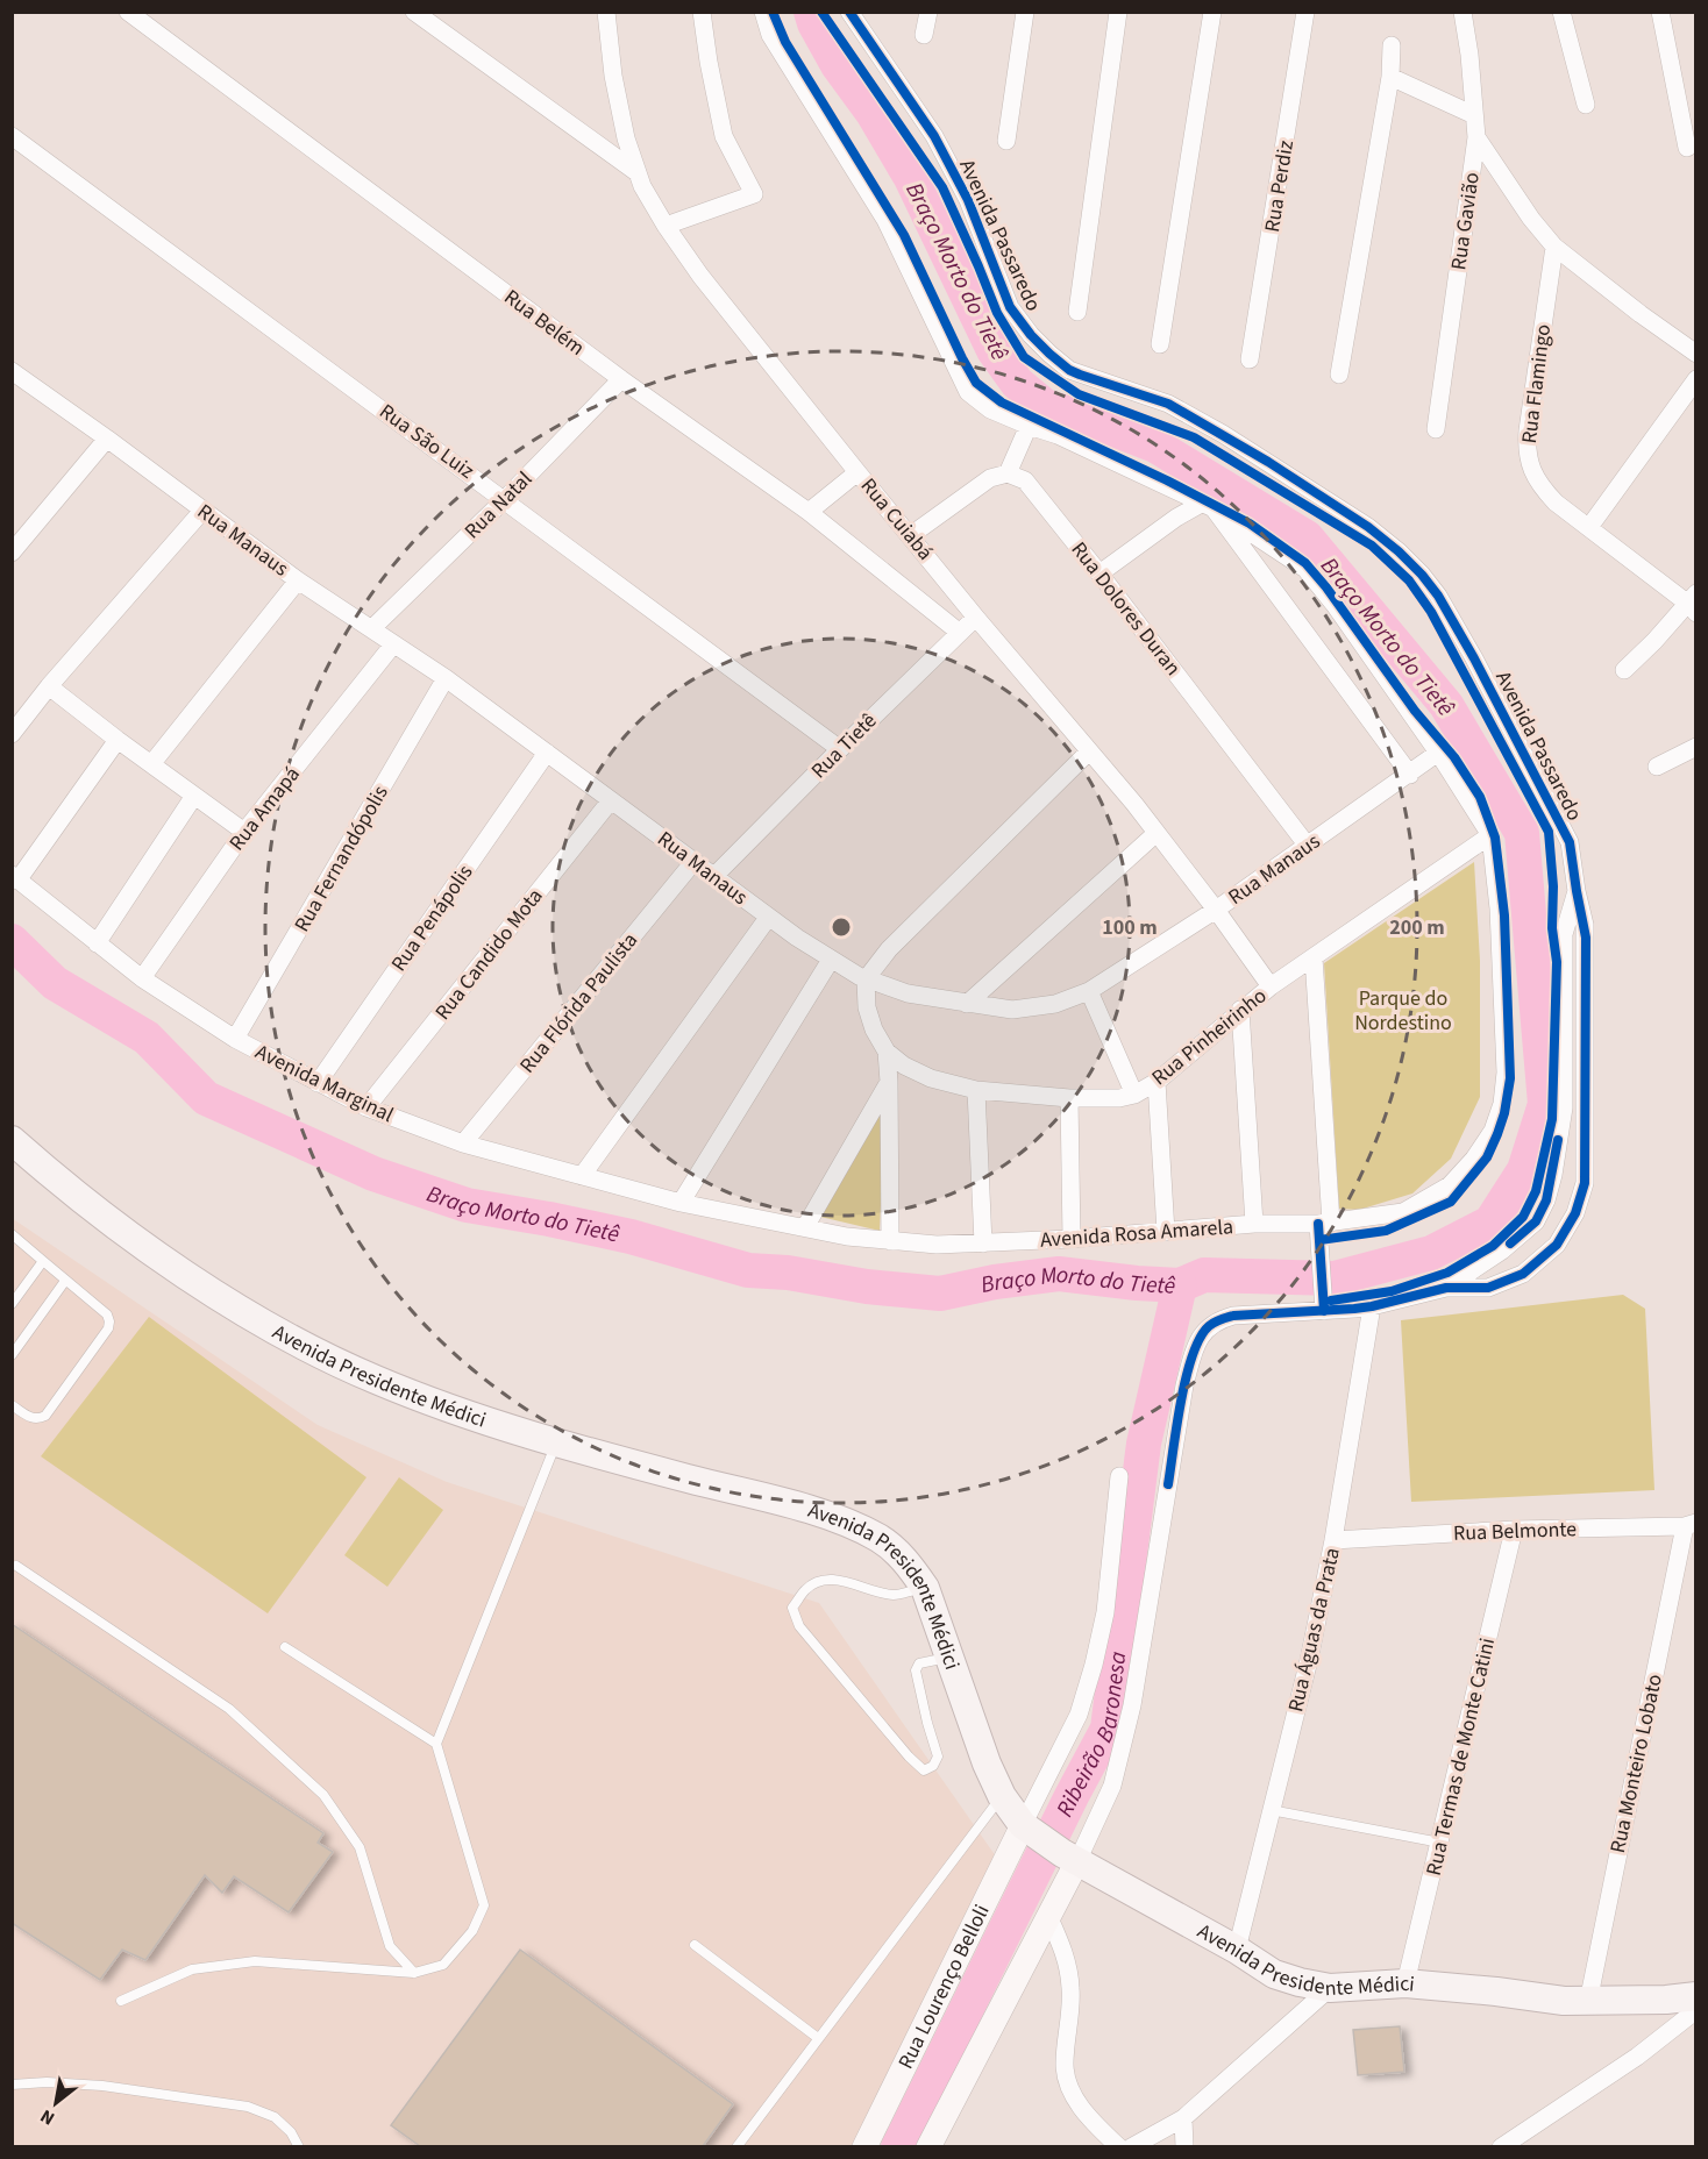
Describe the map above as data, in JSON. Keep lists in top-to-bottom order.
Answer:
{
  "streets": {
    "main road": ["Avenida Presidente Médici"],
    "street": [
      "Rua Perdiz",
      "Rua Gavião",
      "Avenida Passaredo",
      "Rua Belém",
      "Rua Flamingo",
      "Rua São Luiz",
      "Rua Natal",
      "Rua Cuiabá",
      "Rua Manaus",
      "Rua Dolores Duran",
      "Rua Tietê",
      "Rua Amapá",
      "Rua Fernandópolis",
      "Rua Penápolis",
      "Rua Candido Mota",
      "Rua Flórida Paulista",
      "Rua Pinheirinho",
      "Avenida Marginal",
      "Avenida Rosa Amarela",
      "Rua Belmonte",
      "Rua Águas da Prata",
      "Rua Termas de Monte Catini",
      "Rua Monteiro Lobato",
      "Rua Lourenço Belloli"
    ]
  },
  "crossings": [
    ["Avenida Passaredo", "Avenida Presidente Médici"],
    ["Avenida Passaredo", "Rua Águas da Prata"],
    ["Rua Belém", "Rua Natal"],
    ["Rua Belém", "Rua Tietê"],
    ["Rua São Luiz", "Rua Natal"],
    ["Rua São Luiz", "Rua Tietê"],
    ["Rua Natal", "Rua Manaus"],
    ["Rua Cuiabá", "Rua Manaus"],
    ["Rua Cuiabá", "Rua Tietê"],
    ["Rua Cuiabá", "Rua Pinheirinho"],
    ["Rua Manaus", "Rua Dolores Duran"],
    ["Rua Manaus", "Rua Tietê"],
    ["Rua Manaus", "Rua Amapá"],
    ["Rua Manaus", "Rua Fernandópolis"],
    ["Rua Manaus", "Rua Penápolis"],
    ["Rua Manaus", "Rua Candido Mota"],
    ["Rua Manaus", "Rua Flórida Paulista"],
    ["Rua Manaus", "Rua Pinheirinho"],
    ["Rua Amapá", "Avenida Marginal"],
    ["Rua Fernandópolis", "Avenida Marginal"],
    ["Rua Penápolis", "Avenida Marginal"],
    ["Rua Candido Mota", "Avenida Marginal"],
    ["Rua Flórida Paulista", "Avenida Marginal"],
    ["Rua Pinheirinho", "Avenida Rosa Amarela"],
    ["Avenida Marginal", "Avenida Rosa Amarela"],
    ["Avenida Presidente Médici", "Rua Águas da Prata"],
    ["Avenida Presidente Médici", "Rua Termas de Monte Catini"],
    ["Avenida Presidente Médici", "Rua Monteiro Lobato"],
    ["Avenida Presidente Médici", "Rua Lourenço Belloli"],
    ["Rua Belmonte", "Rua Águas da Prata"],
    ["Rua Belmonte", "Rua Termas de Monte Catini"],
    ["Rua Belmonte", "Rua Monteiro Lobato"]
  ],
  "water": ["Braço Morto do Tietê", "Ribeirão Baronesa"],
  "parks": ["Parque do Nordestino"],
  "north": "bottom left",
  "rings": ["100 m", "200 m"]
}
